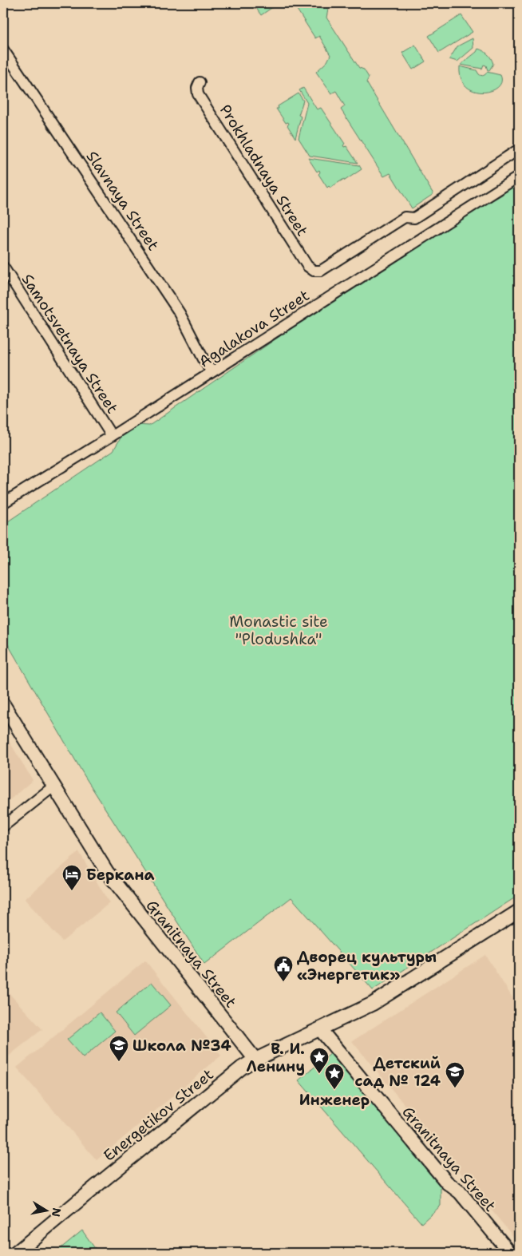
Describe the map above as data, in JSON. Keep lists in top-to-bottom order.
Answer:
{
  "streets": {
    "street": [
      "Prokhladnaya Street",
      "Slavnaya Street",
      "Agalakova Street",
      "Samotsvetnaya Street",
      "Granitnaya Street",
      "Energetikov Street"
    ]
  },
  "crossings": [
    ["Slavnaya Street", "Agalakova Street"],
    ["Agalakova Street", "Samotsvetnaya Street"],
    ["Granitnaya Street", "Energetikov Street"]
  ],
  "parks": ["Monastic site \"Plodushka\""],
  "places": {
    "hotel": ["Беркана"],
    "public building": ["Дворец культуры «Энергетик»"],
    "school or university": ["Школа №34", "Детский сад № 124"],
    "place": ["В. И. Ленину", "Инженер"]
  },
  "north": "right"
}
